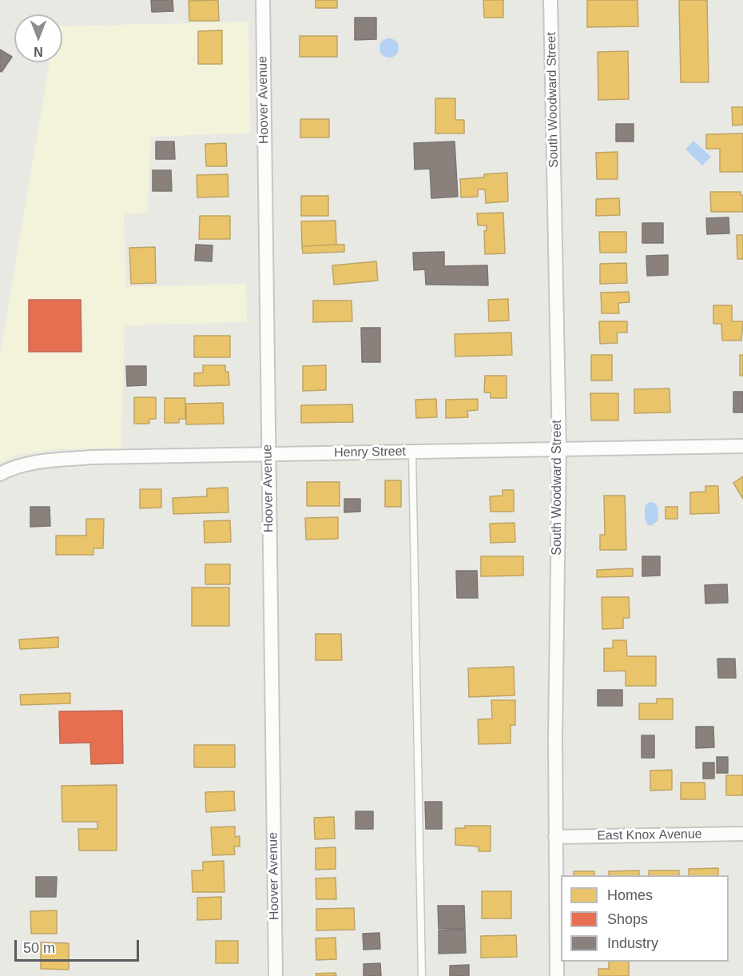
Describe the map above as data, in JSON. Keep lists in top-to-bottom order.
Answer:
{
  "streets": {
    "street": [
      "Hoover Avenue",
      "South Woodward Street",
      "Henry Street",
      "East Knox Avenue"
    ]
  },
  "crossings": [
    ["Hoover Avenue", "Henry Street"],
    ["South Woodward Street", "Henry Street"],
    ["South Woodward Street", "East Knox Avenue"]
  ],
  "legend": ["Homes", "Shops", "Industry"],
  "scale_bar": "50 m",
  "north": "bottom"
}
